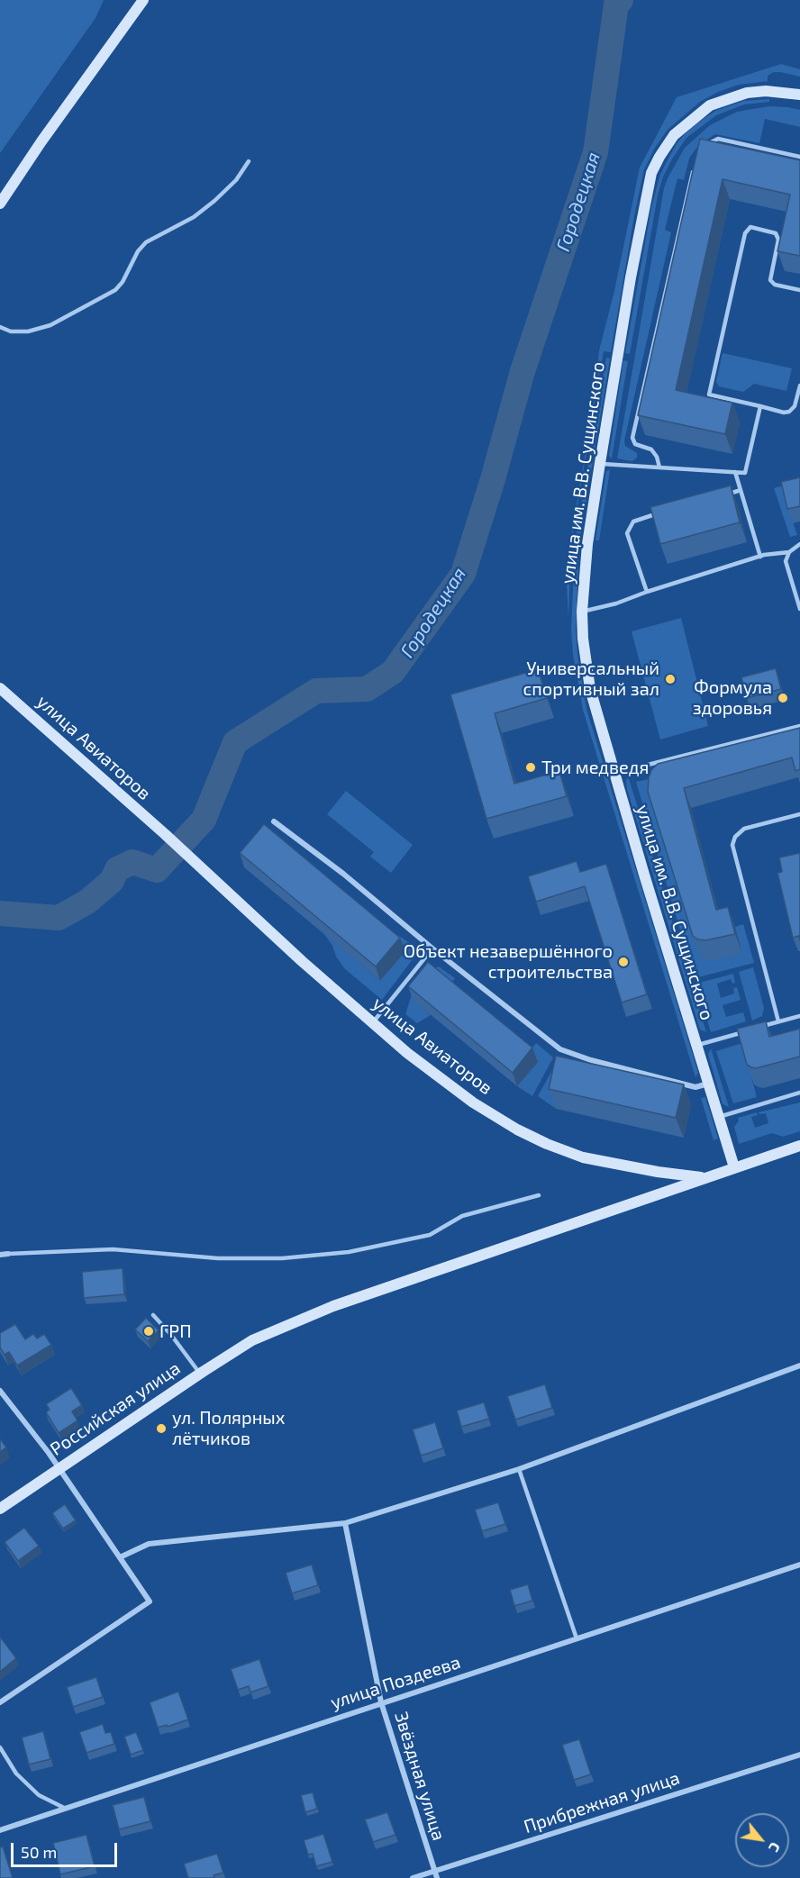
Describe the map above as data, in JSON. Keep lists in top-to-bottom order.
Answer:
{
  "streets": {
    "street": [
      "улица им. В.В. Сущинского",
      "улица Авиаторов",
      "Российская улица",
      "улица Поздеева",
      "Звёздная улица",
      "Прибрежная улица"
    ]
  },
  "crossings": [
    ["улица им. В.В. Сущинского", "улица Авиаторов"],
    ["улица Авиаторов", "Российская улица"],
    ["улица Поздеева", "Звёздная улица"],
    ["Звёздная улица", "Прибрежная улица"]
  ],
  "water": ["Городецкая"],
  "places": [
    "Универсальный спортивный зал",
    "Формула здоровья",
    "Три медведя",
    "Объект незавершённого строительства",
    "ГРП",
    "ул. Полярных лётчиков"
  ],
  "scale_bar": "50 m",
  "north": "bottom right"
}
